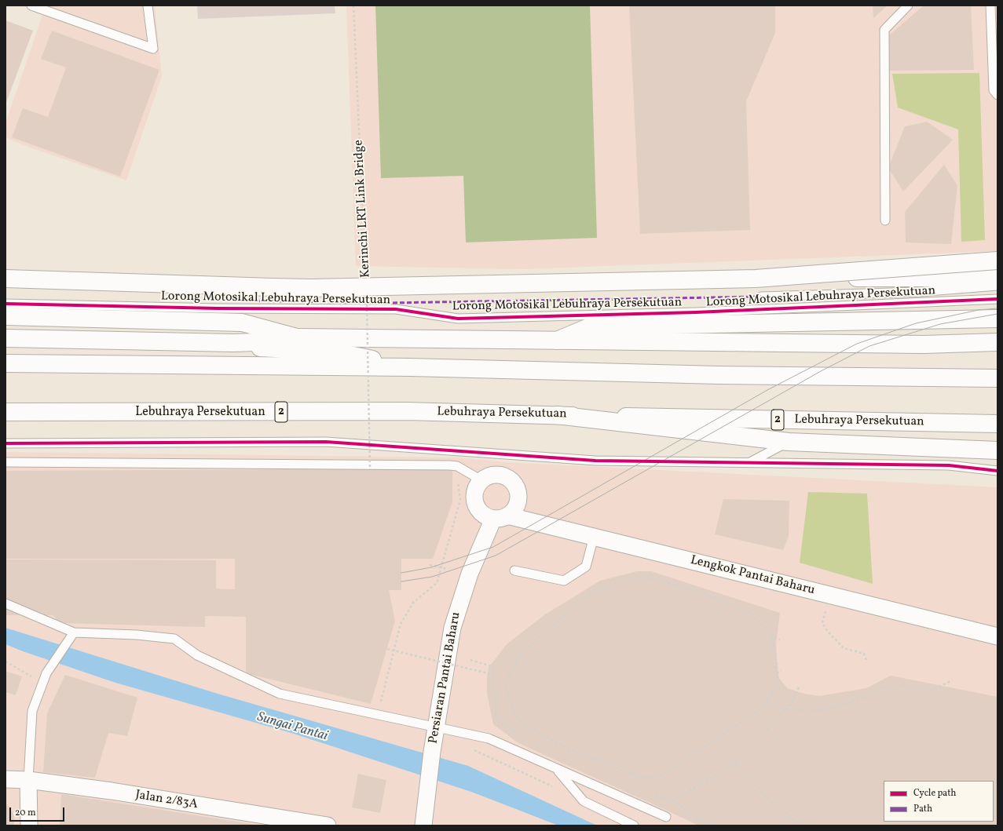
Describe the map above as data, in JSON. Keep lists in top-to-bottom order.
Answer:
{
  "streets": {
    "main road": ["2", "Lebuhraya Persekutuan"],
    "street": ["Lengkok Pantai Baharu", "Persiaran Pantai Baharu", "Jalan 2/83A"],
    "lane": ["Lorong Motosikal Lebuhraya Persekutuan"],
    "path": ["Kerinchi LRT Link Bridge"]
  },
  "crossings": [
    ["Lengkok Pantai Baharu", "Persiaran Pantai Baharu"]
  ],
  "water": ["Sungai Pantai"],
  "legend": ["Cycle path", "Path"],
  "scale_bar": "20 m"
}
